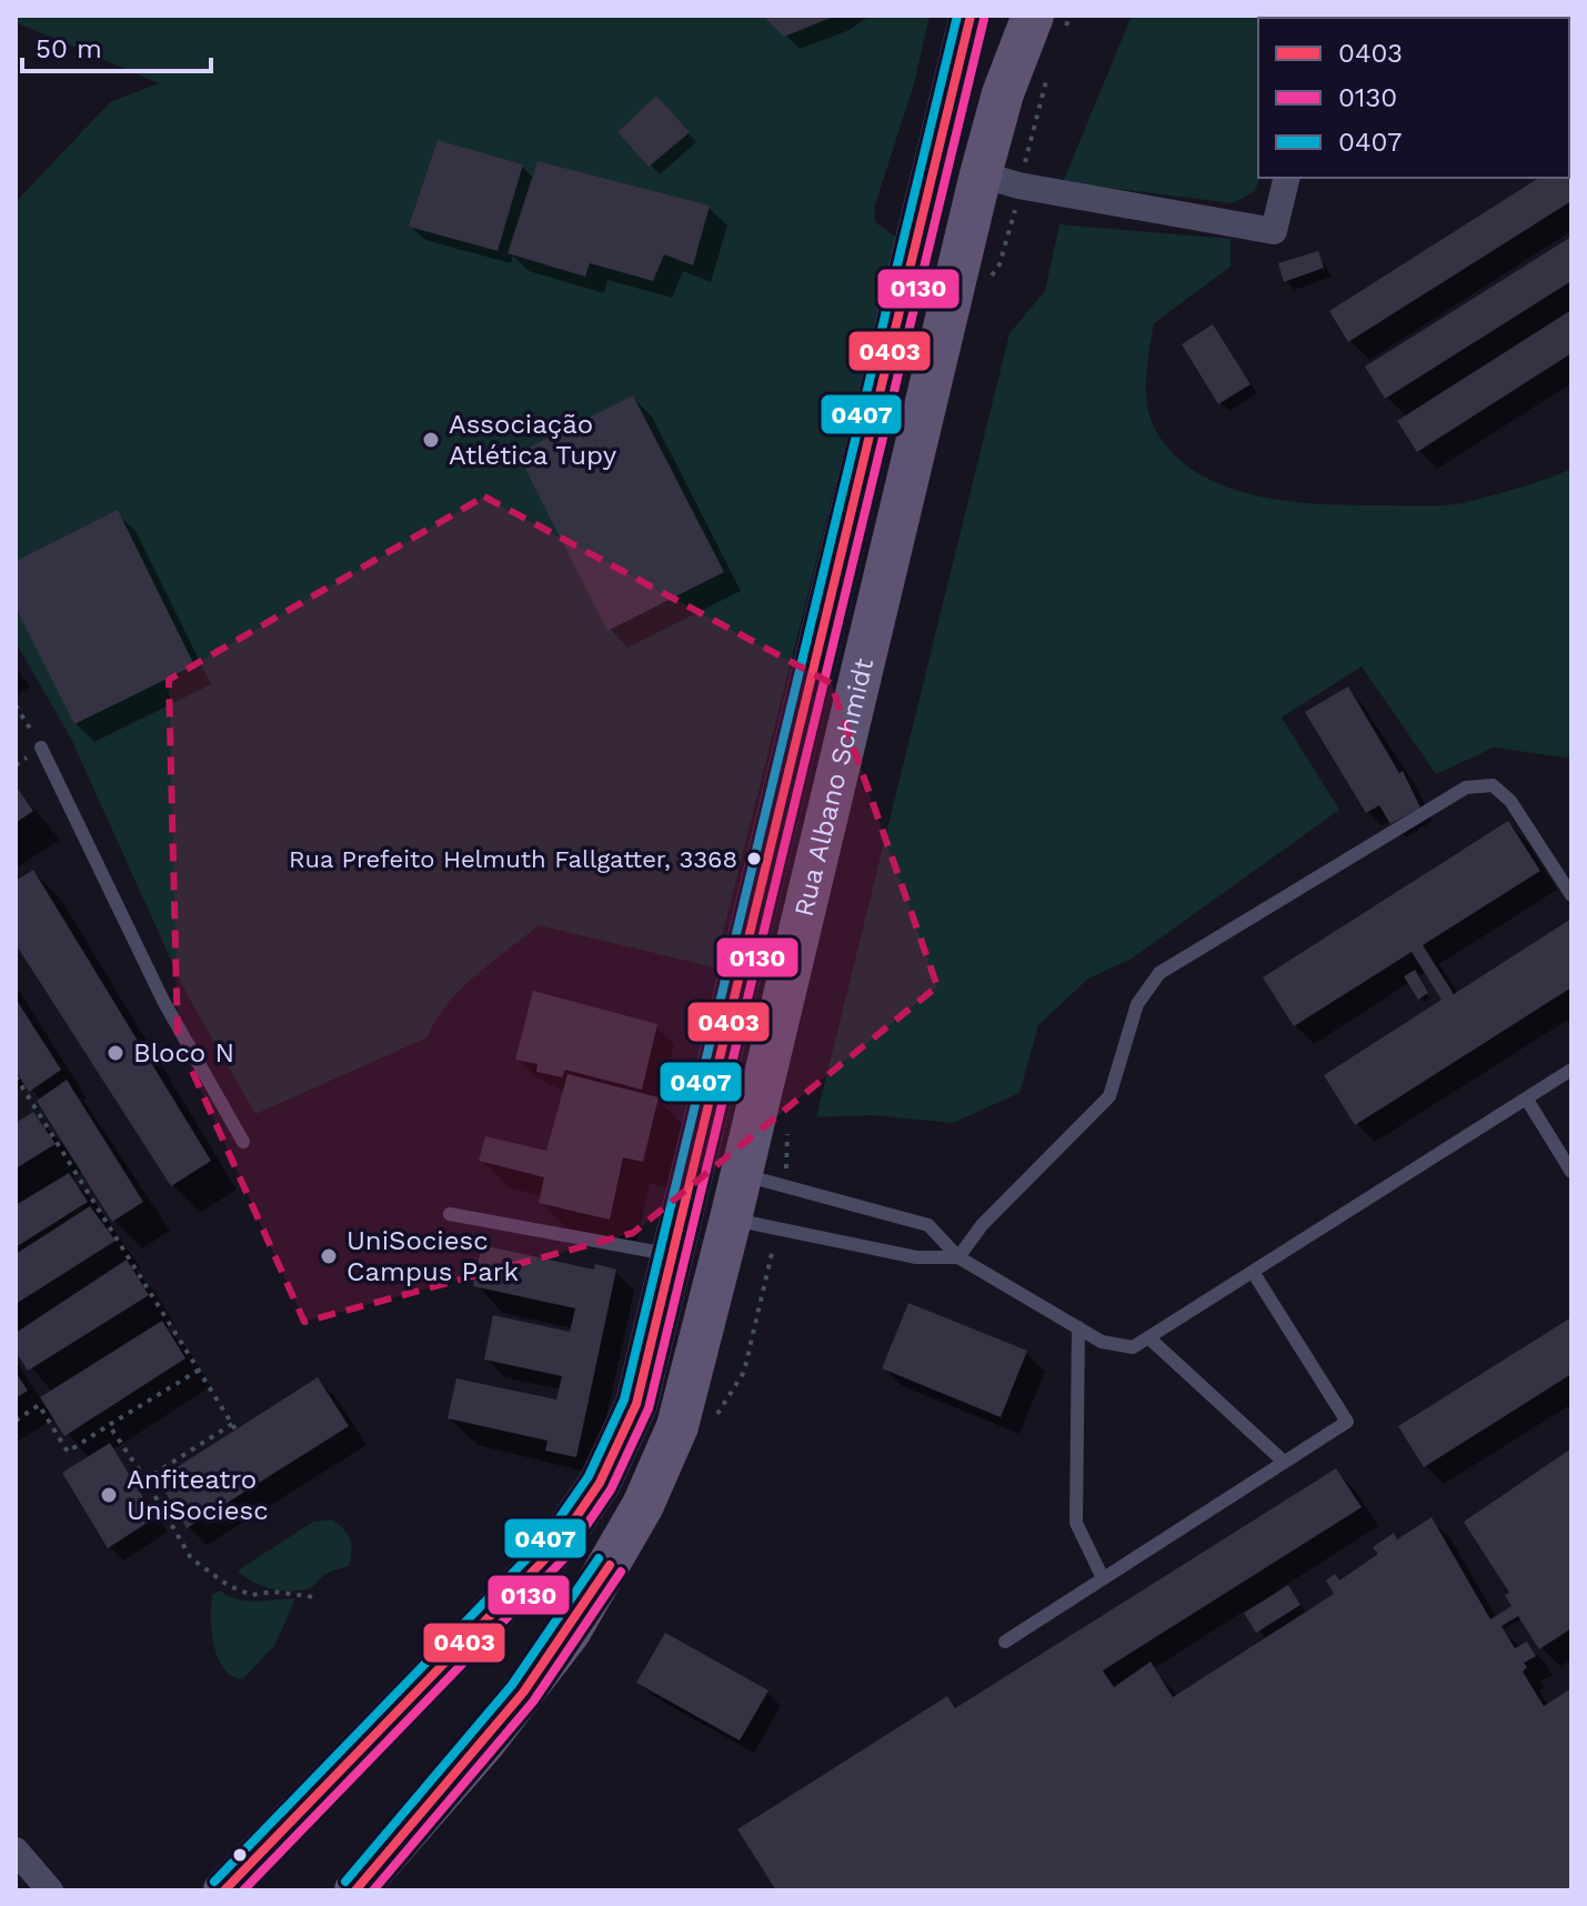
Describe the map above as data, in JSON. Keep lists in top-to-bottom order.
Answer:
{
  "streets": {
    "main road": ["Rua Albano Schmidt"]
  },
  "places": [
    "Associação Atlética Tupy",
    "Rua Prefeito Helmuth Fallgatter, 3368",
    "Bloco N",
    "UniSociesc Campus Park",
    "Anfiteatro UniSociesc"
  ],
  "lines": ["transit line 0403", "transit line 0407", "transit line 0130"],
  "legend": ["0403", "0130", "0407"],
  "scale_bar": "50 m"
}
